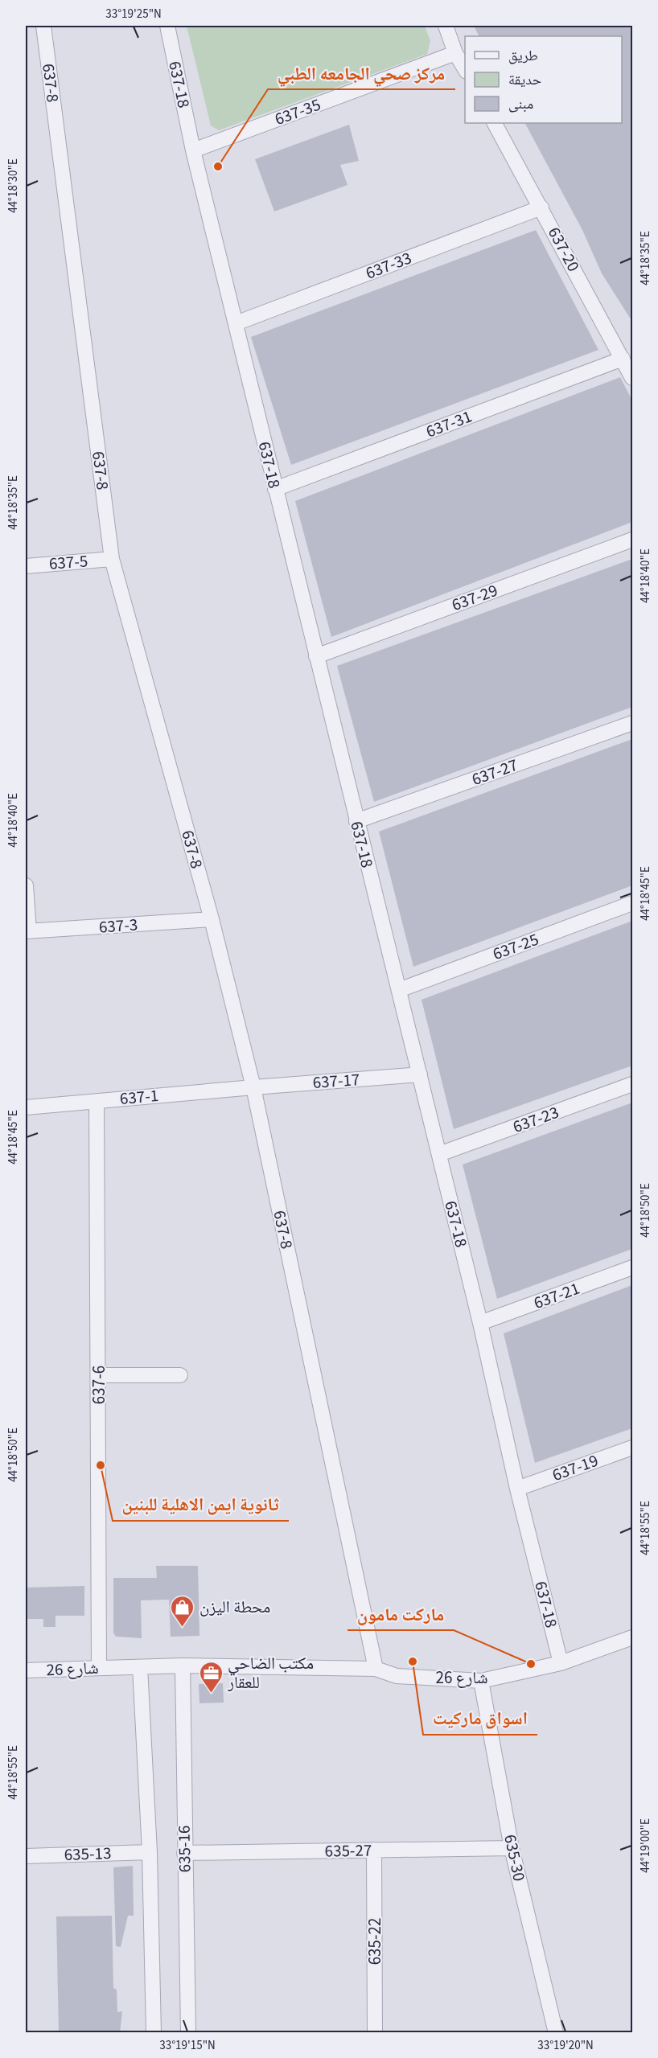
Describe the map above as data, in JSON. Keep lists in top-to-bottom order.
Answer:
{
  "streets": {
    "street": [
      "637-8",
      "637-18",
      "637-35",
      "637-20",
      "637-33",
      "637-31",
      "637-5",
      "637-29",
      "637-27",
      "637-3",
      "637-25",
      "637-17",
      "637-1",
      "637-23",
      "637-21",
      "637-6",
      "637-19",
      "شارع 26",
      "635-16",
      "635-27",
      "635-13",
      "635-30",
      "635-22"
    ]
  },
  "crossings": [
    ["637-8", "637-5"],
    ["637-8", "637-3"],
    ["637-8", "637-17"],
    ["637-8", "637-1"],
    ["637-8", "شارع 26"],
    ["637-18", "637-35"],
    ["637-18", "637-33"],
    ["637-18", "637-31"],
    ["637-18", "637-29"],
    ["637-18", "637-27"],
    ["637-18", "637-25"],
    ["637-18", "637-17"],
    ["637-18", "637-23"],
    ["637-18", "637-21"],
    ["637-18", "637-19"],
    ["637-18", "شارع 26"],
    ["637-20", "637-33"],
    ["637-20", "637-31"],
    ["637-17", "637-1"],
    ["637-1", "637-6"],
    ["637-6", "شارع 26"],
    ["شارع 26", "635-16"],
    ["شارع 26", "635-30"],
    ["635-16", "635-27"],
    ["635-16", "635-13"],
    ["635-27", "635-30"],
    ["635-27", "635-22"]
  ],
  "places": {
    "other": [
      "مركز صحي الجامعه الطبي",
      "ثانوية ايمن الاهلية للبنين",
      "اسواق ماركيت",
      "ماركت مامون"
    ],
    "shop": ["محطة اليزن"],
    "office": ["مكتب الضاحي للعقار"]
  },
  "legend": ["طريق", "حديقة", "مبنى"],
  "coordinates": [
    "33°19'25\"N",
    "44°18'30\"E",
    "44°18'35\"E",
    "44°18'40\"E",
    "44°18'45\"E",
    "44°18'50\"E",
    "44°18'55\"E",
    "44°19'00\"E",
    "33°19'15\"N",
    "33°19'20\"N"
  ]
}
